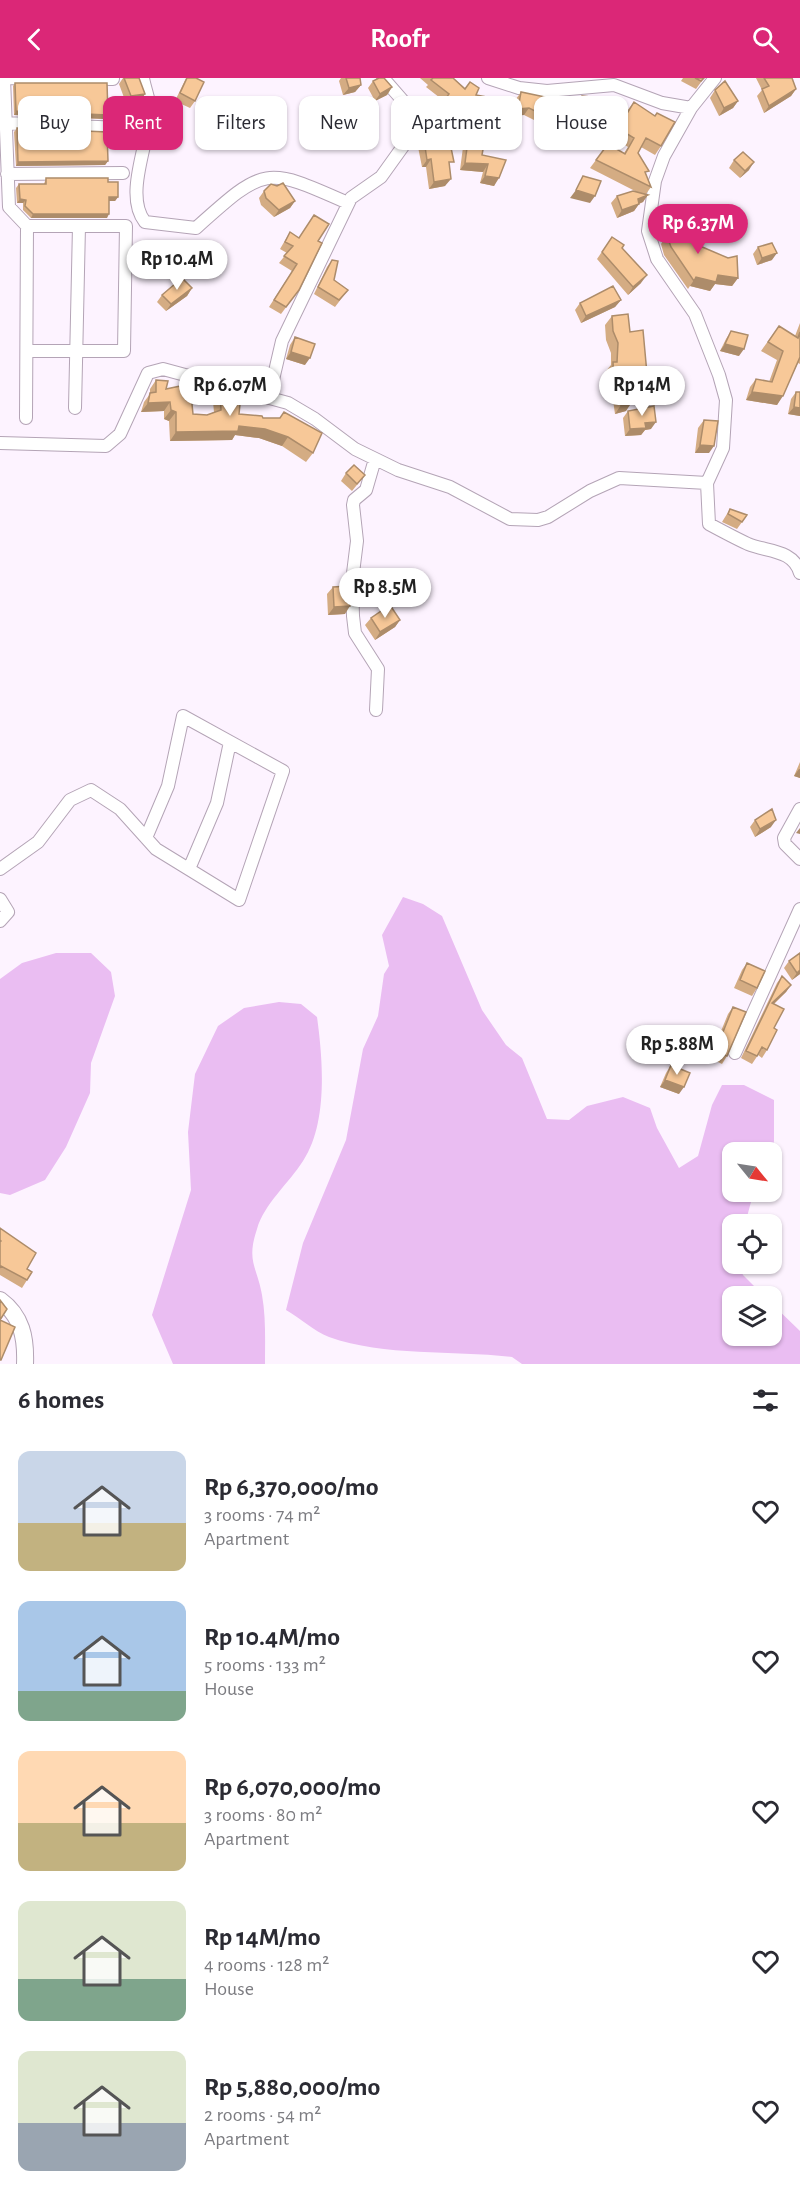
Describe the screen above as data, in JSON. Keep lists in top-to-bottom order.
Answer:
{
  "north": "bottom right",
  "page": {
    "header": "Roofr",
    "chip": [
      "Buy",
      "Rent",
      "Filters",
      "New",
      "Apartment",
      "House"
    ],
    "price": [
      "Rp 6.37M",
      "Rp 10.4M",
      "Rp 6.07M",
      "Rp 14M",
      "Rp 8.5M",
      "Rp 5.88M"
    ],
    "heading": "6 homes",
    "list": [
      {
        "name": "Rp 6,370,000/mo",
        "note": "3 rooms · 74 m² · Apartment"
      },
      {
        "name": "Rp 10.4M/mo",
        "note": "5 rooms · 133 m² · House"
      },
      {
        "name": "Rp 6,070,000/mo",
        "note": "3 rooms · 80 m² · Apartment"
      },
      {
        "name": "Rp 14M/mo",
        "note": "4 rooms · 128 m² · House"
      },
      {
        "name": "Rp 5,880,000/mo",
        "note": "2 rooms · 54 m² · Apartment"
      }
    ]
  }
}
